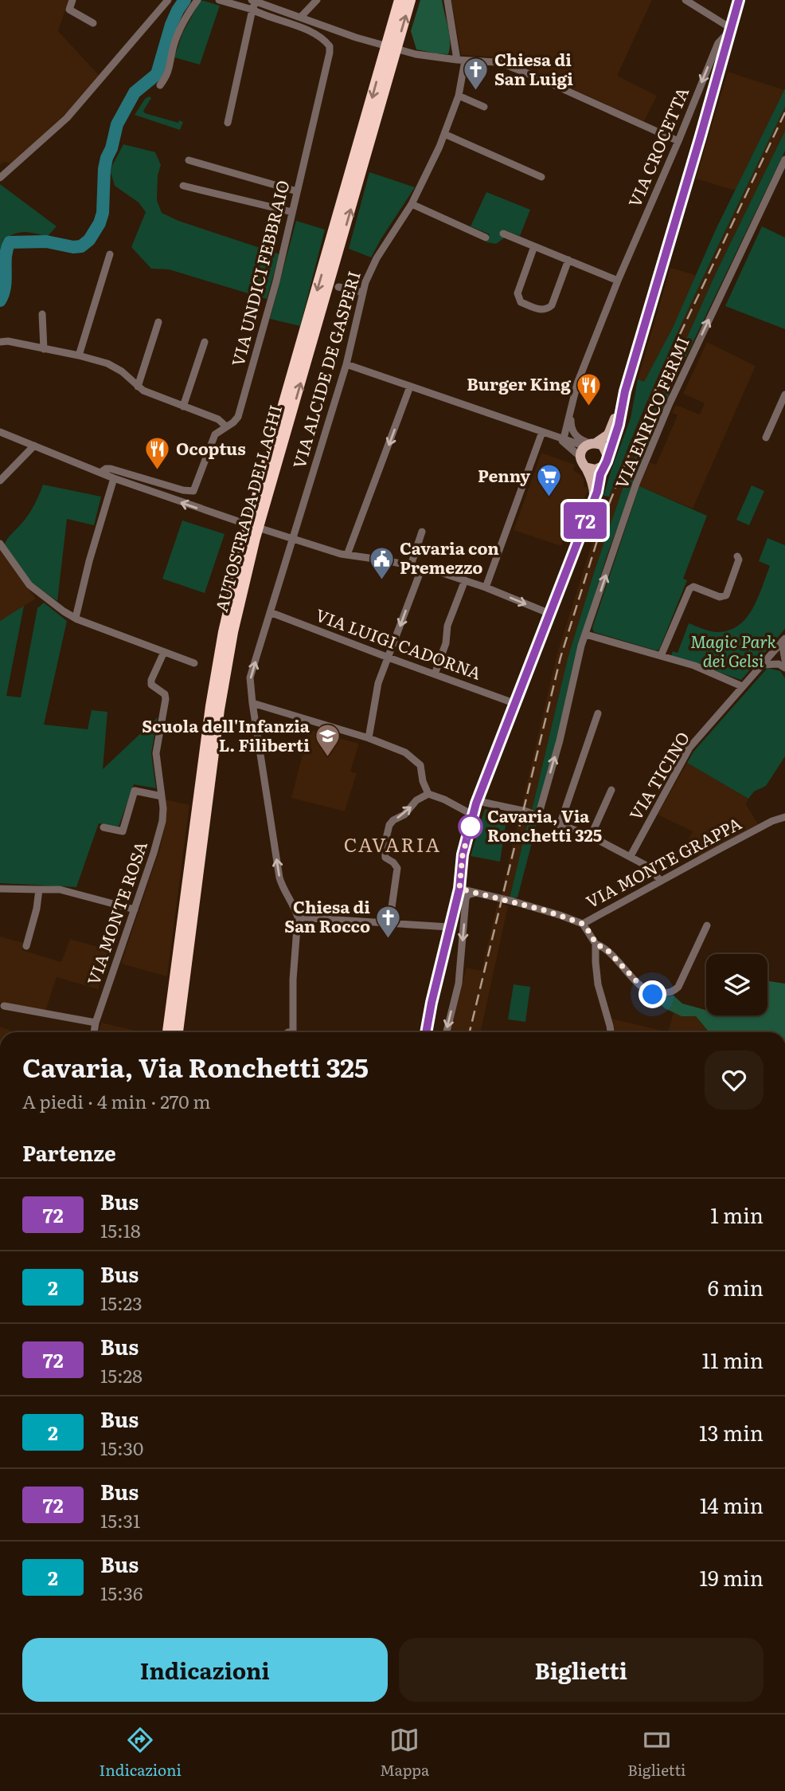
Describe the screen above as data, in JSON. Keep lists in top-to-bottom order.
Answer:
{
  "streets": {
    "highway": ["AUTOSTRADA DEI LAGHI"],
    "street": [
      "VIA CROCETTA",
      "VIA UNDICI FEBBRAIO",
      "VIA ALCIDE DE GASPERI",
      "VIA ENRICO FERMI",
      "VIA LUIGI CADORNA",
      "VIA TICINO",
      "VIA MONTE GRAPPA",
      "VIA MONTE ROSA"
    ]
  },
  "crossings": [
    ["VIA ALCIDE DE GASPERI", "VIA LUIGI CADORNA"]
  ],
  "one_way": ["VIA ENRICO FERMI"],
  "districts": ["CAVARIA"],
  "parks": ["Magic Park dei Gelsi"],
  "places": {
    "church": ["Chiesa di San Luigi", "Chiesa di San Rocco"],
    "restaurant": ["Burger King", "Ocoptus"],
    "supermarket": ["Penny"],
    "public building": ["Cavaria con Premezzo"],
    "school or university": ["Scuola dell'Infanzia L. Filiberti"],
    "other": ["Cavaria, Via Ronchetti 325"]
  },
  "lines": ["bus line 72"],
  "page": {
    "on_map": "72",
    "heading": [
      ["Cavaria, Via Ronchetti 325", "A piedi · 4 min · 270 m"],
      "Partenze"
    ],
    "list": [
      {
        "mark": "72",
        "name": "Bus",
        "note": "15:18",
        "value": "1 min"
      },
      {
        "mark": "2",
        "name": "Bus",
        "note": "15:23",
        "value": "6 min"
      },
      {
        "mark": "72",
        "name": "Bus",
        "note": "15:28",
        "value": "11 min"
      },
      {
        "mark": "2",
        "name": "Bus",
        "note": "15:30",
        "value": "13 min"
      },
      {
        "mark": "72",
        "name": "Bus",
        "note": "15:31",
        "value": "14 min"
      },
      {
        "mark": "2",
        "name": "Bus",
        "note": "15:36",
        "value": "19 min"
      }
    ],
    "buttons": ["Indicazioni", "Biglietti"],
    "tabs": ["Indicazioni", "Mappa", "Biglietti"]
  }
}
